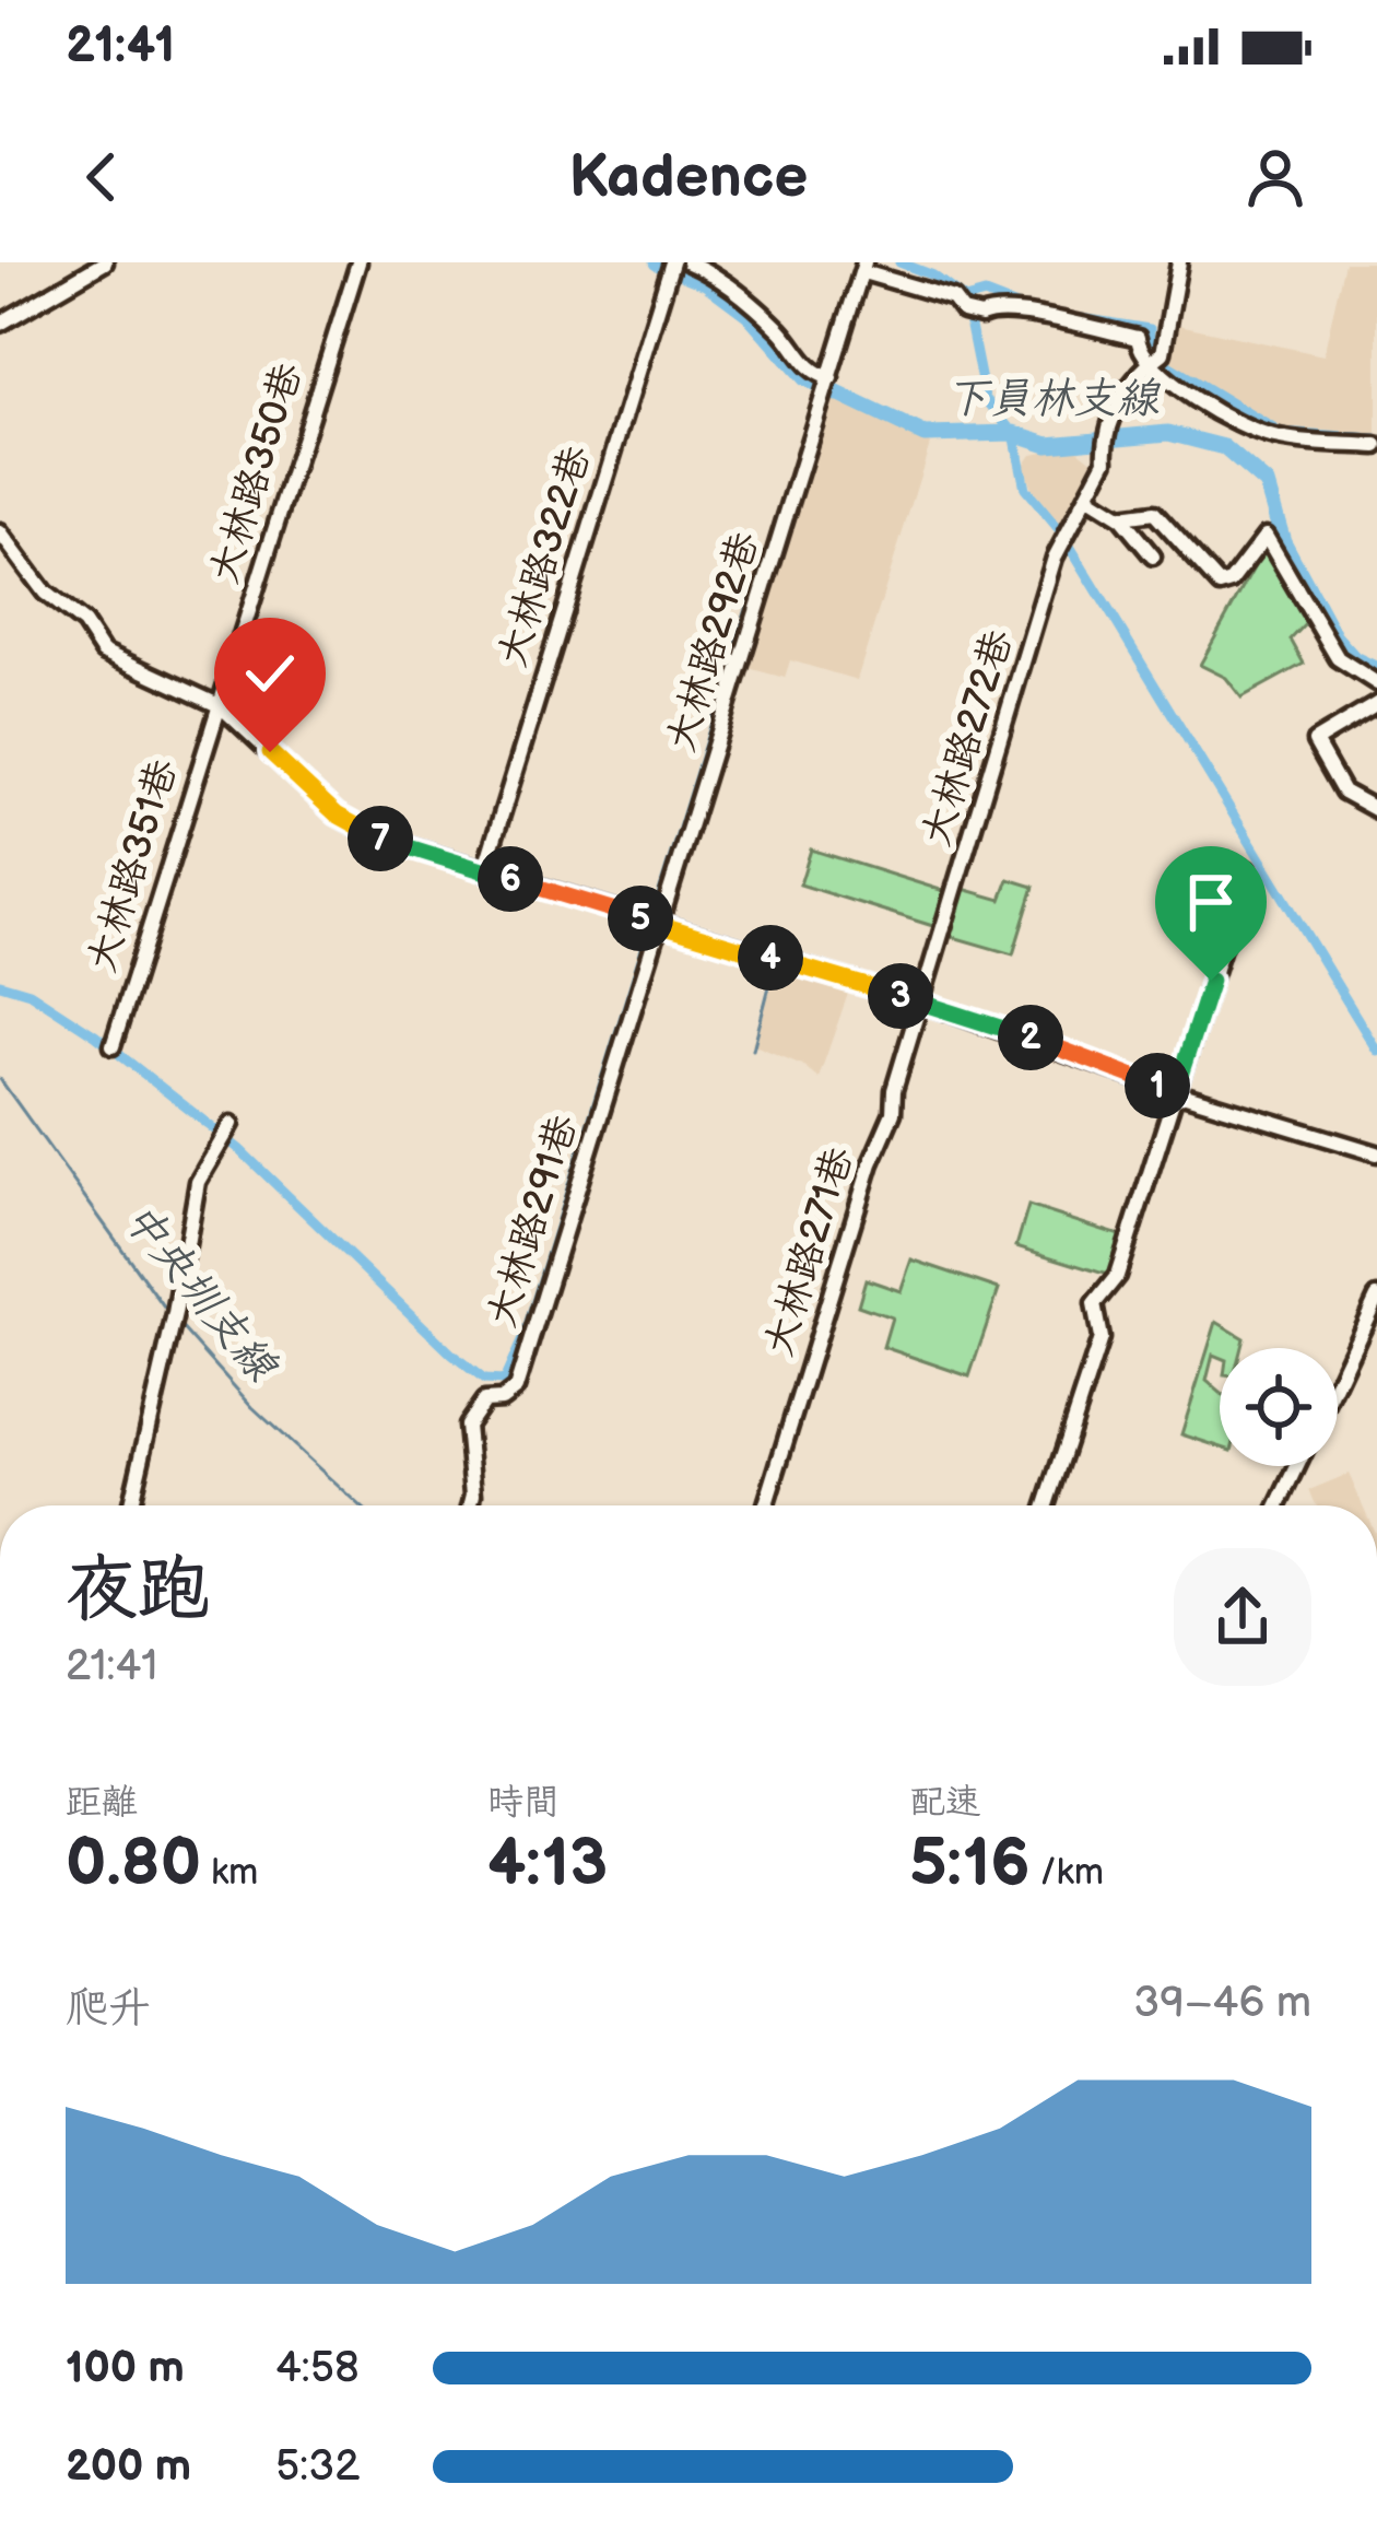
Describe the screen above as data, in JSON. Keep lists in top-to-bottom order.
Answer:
{
  "streets": {
    "street": [
      "大林路350巷",
      "大林路322巷",
      "大林路292巷",
      "大林路272巷",
      "大林路351巷",
      "大林路291巷",
      "大林路271巷"
    ]
  },
  "crossings": [
    ["大林路350巷", "大林路351巷"],
    ["大林路292巷", "大林路291巷"],
    ["大林路272巷", "大林路271巷"]
  ],
  "water": ["下員林支線", "中央圳支線"],
  "page": {
    "status": "21:41",
    "header": "Kadence",
    "pins": [
      "7",
      "6",
      "5",
      "4",
      "3",
      "2",
      "1"
    ],
    "heading": ["夜跑", "21:41"],
    "stats": [
      ["距離", "0.80 km"],
      ["時間", "4:13"],
      ["配速", "5:16 /km"]
    ],
    "chart": ["爬升", "39–46 m"],
    "list": [
      {
        "name": "100 m",
        "note": "4:58"
      },
      {
        "name": "200 m",
        "note": "5:32"
      }
    ]
  }
}
